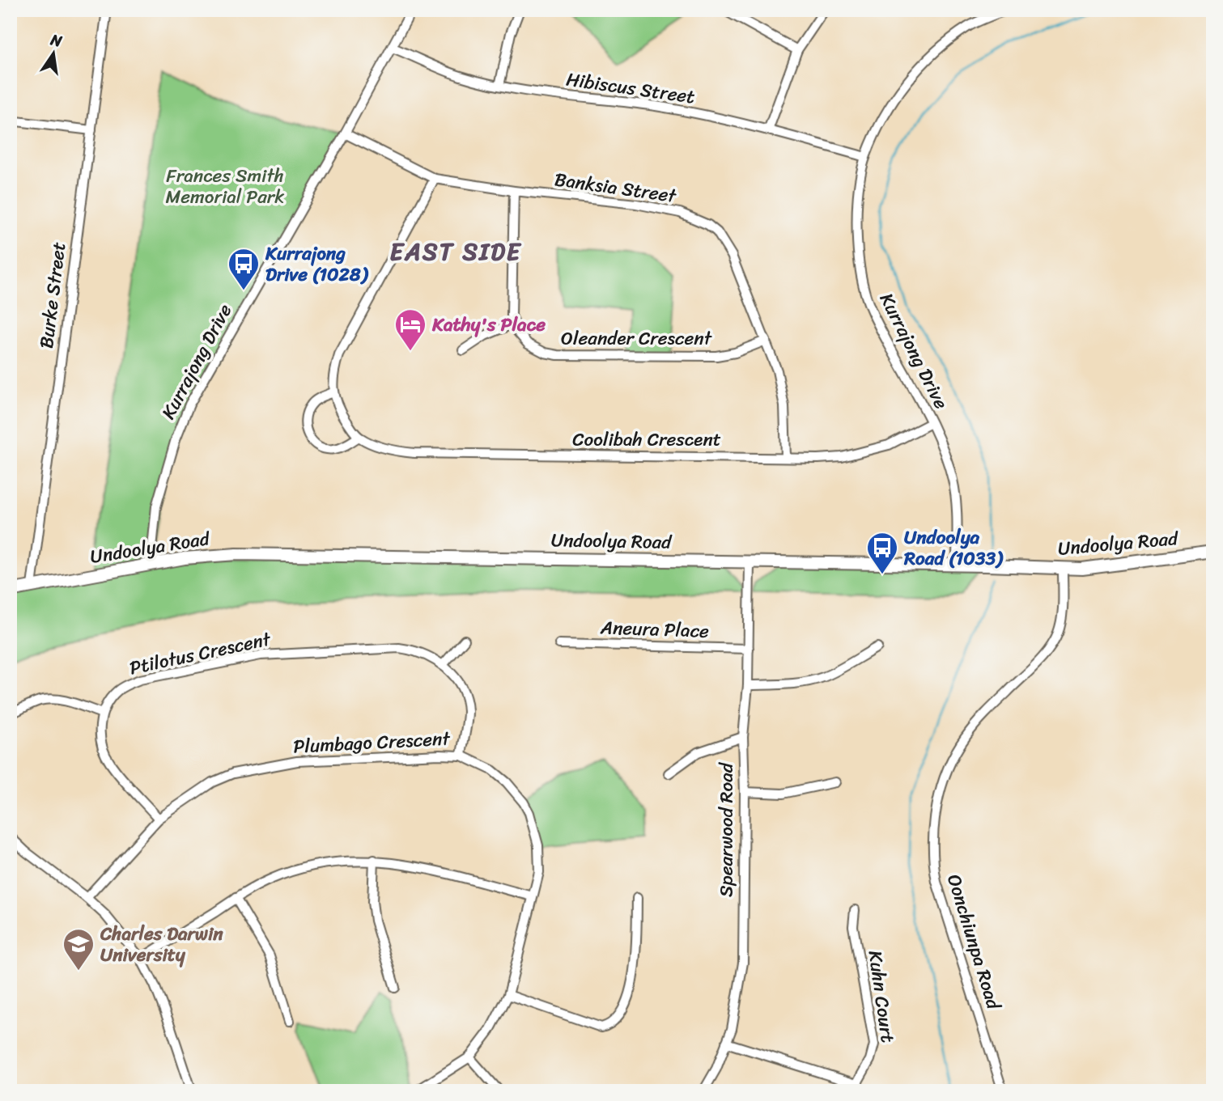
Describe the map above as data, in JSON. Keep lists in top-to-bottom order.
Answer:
{
  "streets": {
    "main road": ["Undoolya Road"],
    "street": [
      "Hibiscus Street",
      "Banksia Street",
      "Burke Street",
      "Oleander Crescent",
      "Kurrajong Drive",
      "Coolibah Crescent",
      "Aneura Place",
      "Ptilotus Crescent",
      "Plumbago Crescent",
      "Spearwood Road",
      "Oonchiunpa Road",
      "Kuhn Court"
    ]
  },
  "crossings": [
    ["Hibiscus Street", "Kurrajong Drive"],
    ["Banksia Street", "Oleander Crescent"],
    ["Banksia Street", "Kurrajong Drive"],
    ["Banksia Street", "Coolibah Crescent"],
    ["Burke Street", "Undoolya Road"],
    ["Kurrajong Drive", "Coolibah Crescent"],
    ["Kurrajong Drive", "Undoolya Road"],
    ["Undoolya Road", "Spearwood Road"],
    ["Undoolya Road", "Oonchiunpa Road"],
    ["Aneura Place", "Spearwood Road"],
    ["Ptilotus Crescent", "Plumbago Crescent"]
  ],
  "districts": ["EAST SIDE"],
  "parks": ["Frances Smith Memorial Park"],
  "places": {
    "bus stop": ["Kurrajong Drive (1028)", "Undoolya Road (1033)"],
    "hotel": ["Kathy's Place"],
    "school or university": ["Charles Darwin University"]
  },
  "north": "top"
}
